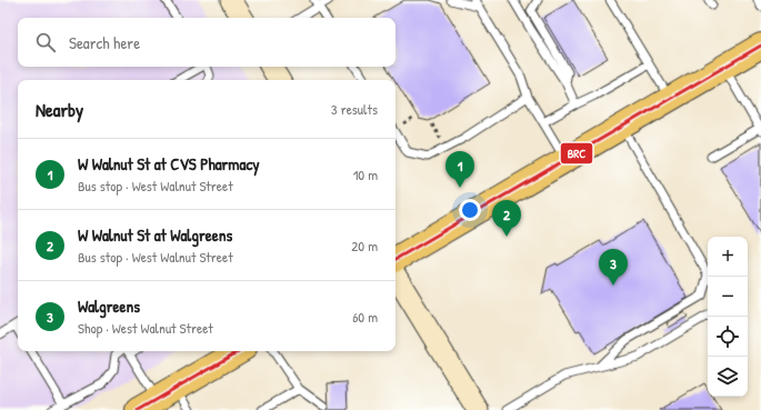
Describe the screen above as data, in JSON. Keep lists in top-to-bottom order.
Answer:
{
  "lines": ["transit line BRC"],
  "page": {
    "search": "Search here",
    "heading": ["Nearby", "3 results"],
    "list": [
      {
        "mark": "1",
        "name": "W Walnut St at CVS Pharmacy",
        "note": "Bus stop · West Walnut Street",
        "value": "10 m"
      },
      {
        "mark": "2",
        "name": "W Walnut St at Walgreens",
        "note": "Bus stop · West Walnut Street",
        "value": "20 m"
      },
      {
        "mark": "3",
        "name": "Walgreens",
        "note": "Shop · West Walnut Street",
        "value": "60 m"
      }
    ],
    "pins": ["1", "2", "3"],
    "map_buttons": ["+", "−"]
  }
}
